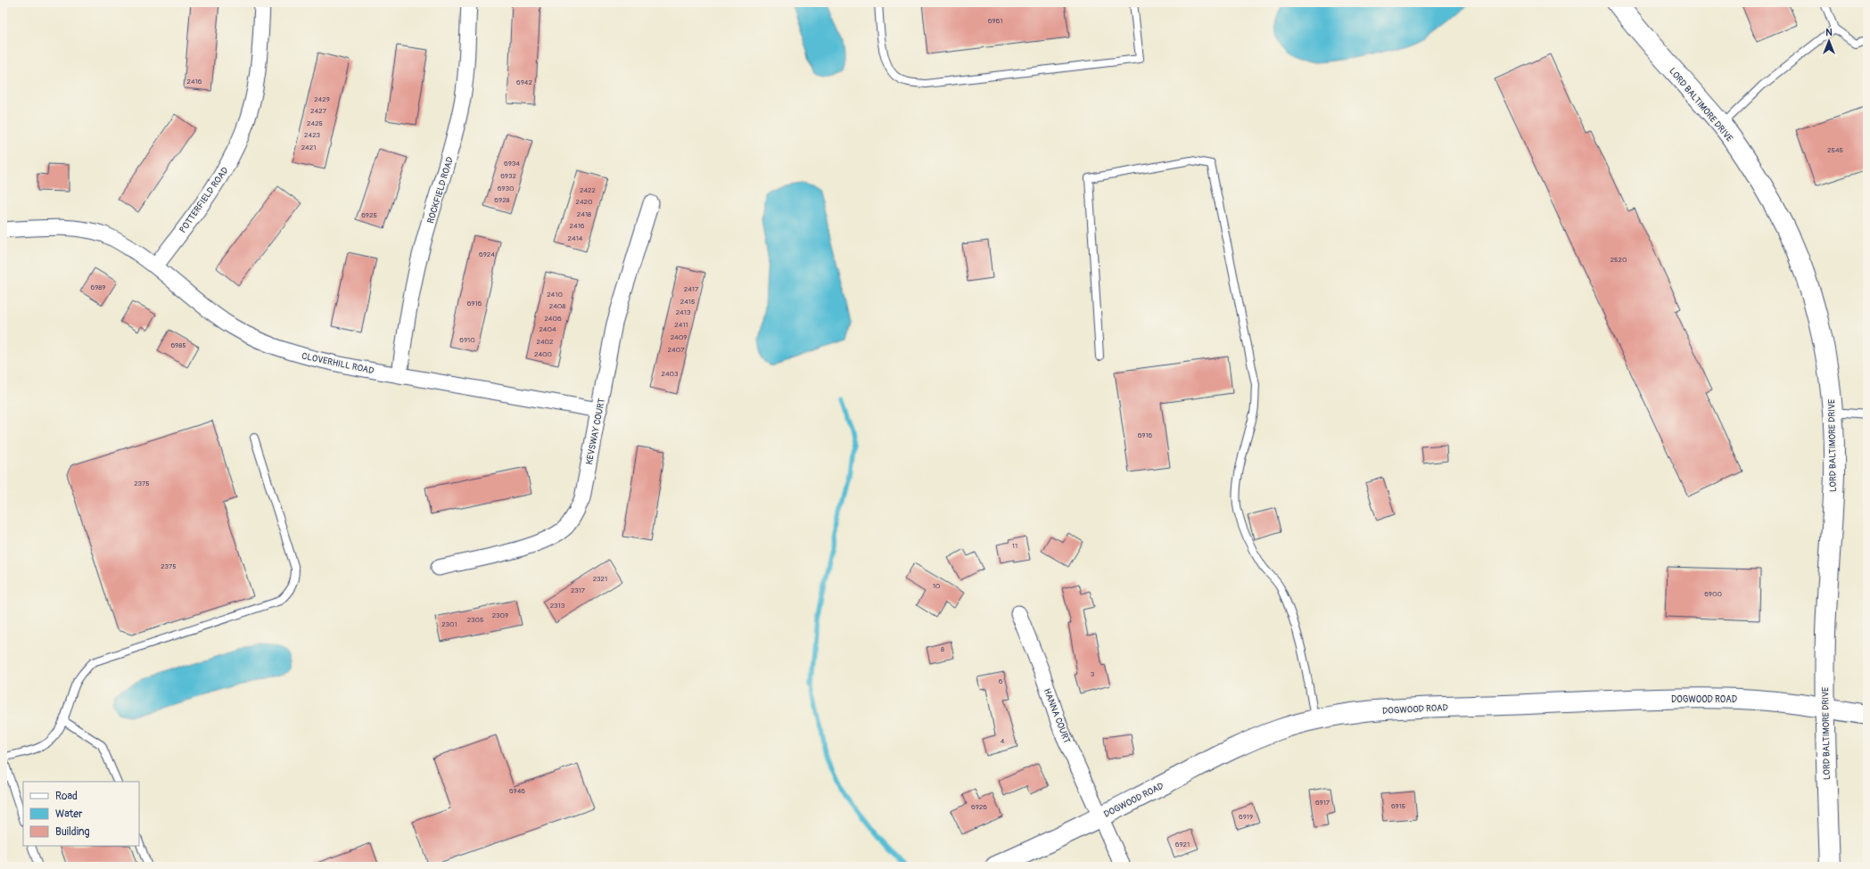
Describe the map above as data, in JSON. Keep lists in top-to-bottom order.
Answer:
{
  "streets": {
    "main road": ["LORD BALTIMORE DRIVE", "DOGWOOD ROAD"],
    "street": [
      "ROCKFIELD ROAD",
      "POTTERFIELD ROAD",
      "CLOVERHILL ROAD",
      "KEVSWAY COURT",
      "HANNA COURT"
    ]
  },
  "crossings": [
    ["LORD BALTIMORE DRIVE", "DOGWOOD ROAD"],
    ["ROCKFIELD ROAD", "CLOVERHILL ROAD"],
    ["POTTERFIELD ROAD", "CLOVERHILL ROAD"],
    ["CLOVERHILL ROAD", "KEVSWAY COURT"],
    ["DOGWOOD ROAD", "HANNA COURT"]
  ],
  "house_numbers": [
    "6961",
    "2416",
    "6942",
    "2429",
    "2427",
    "2425",
    "2423",
    "2421",
    "2545",
    "6934",
    "6932",
    "6930",
    "2422",
    "6928",
    "2420",
    "2418",
    "6925",
    "2416",
    "2414",
    "6924",
    "2520",
    "6989",
    "2417",
    "2410",
    "2415",
    "6916",
    "2408",
    "2413",
    "2406",
    "2411",
    "2404",
    "2409",
    "6910",
    "2402",
    "6985",
    "2407",
    "2400",
    "2403",
    "6916",
    "2375",
    "11",
    "2375",
    "2321",
    "10",
    "2317",
    "6900",
    "2313",
    "2309",
    "2305",
    "2301",
    "8",
    "3",
    "6",
    "4",
    "6946",
    "6917",
    "6915",
    "6926",
    "6919",
    "6921"
  ],
  "legend": ["Road", "Water", "Building"],
  "north": "top"
}
